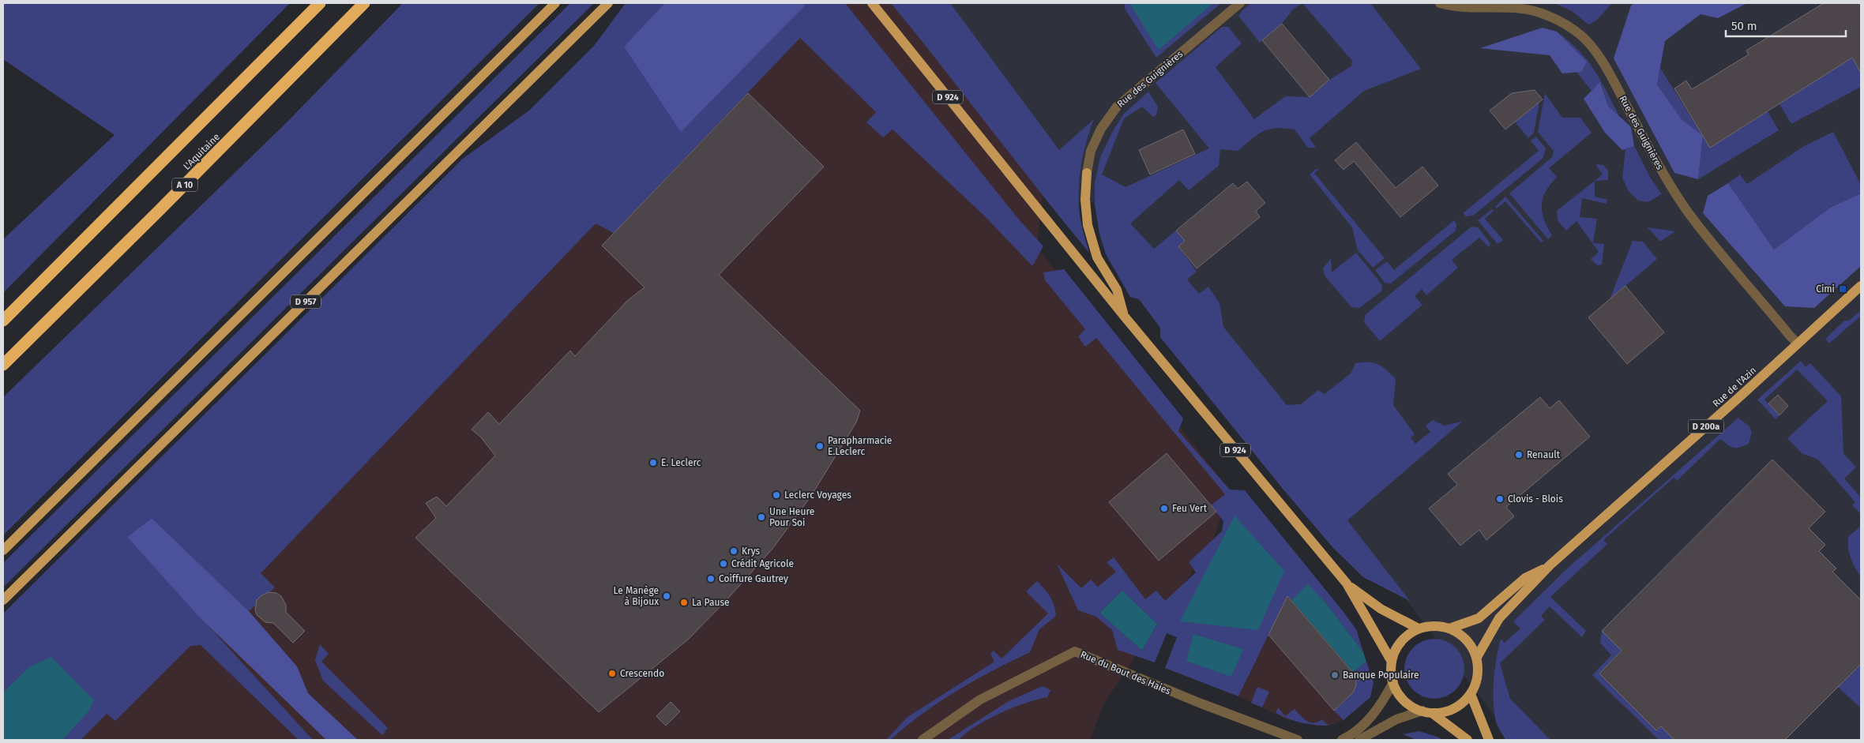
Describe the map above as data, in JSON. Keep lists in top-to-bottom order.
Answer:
{
  "streets": {
    "highway": ["L'Aquitaine", "A 10"],
    "main road": [
      "D 924",
      "D 957",
      "Rue de l'Azin",
      "D 200a"
    ],
    "street": ["Rue des Guignières", "Rue du Bout des Haies"]
  },
  "crossings": [
    ["Rue des Guignières", "Rue de l'Azin"],
    ["D 924", "Rue de l'Azin"]
  ],
  "places": {
    "transit": ["Cimi"],
    "other": [
      "Parapharmacie E.Leclerc",
      "Renault",
      "E. Leclerc",
      "Leclerc Voyages",
      "Clovis - Blois",
      "Feu Vert",
      "Une Heure Pour Soi",
      "Krys",
      "Crédit Agricole",
      "Coiffure Gautrey",
      "Le Manège à Bijoux",
      "La Pause",
      "Crescendo",
      "Banque Populaire"
    ]
  },
  "scale_bar": "50 m"
}
